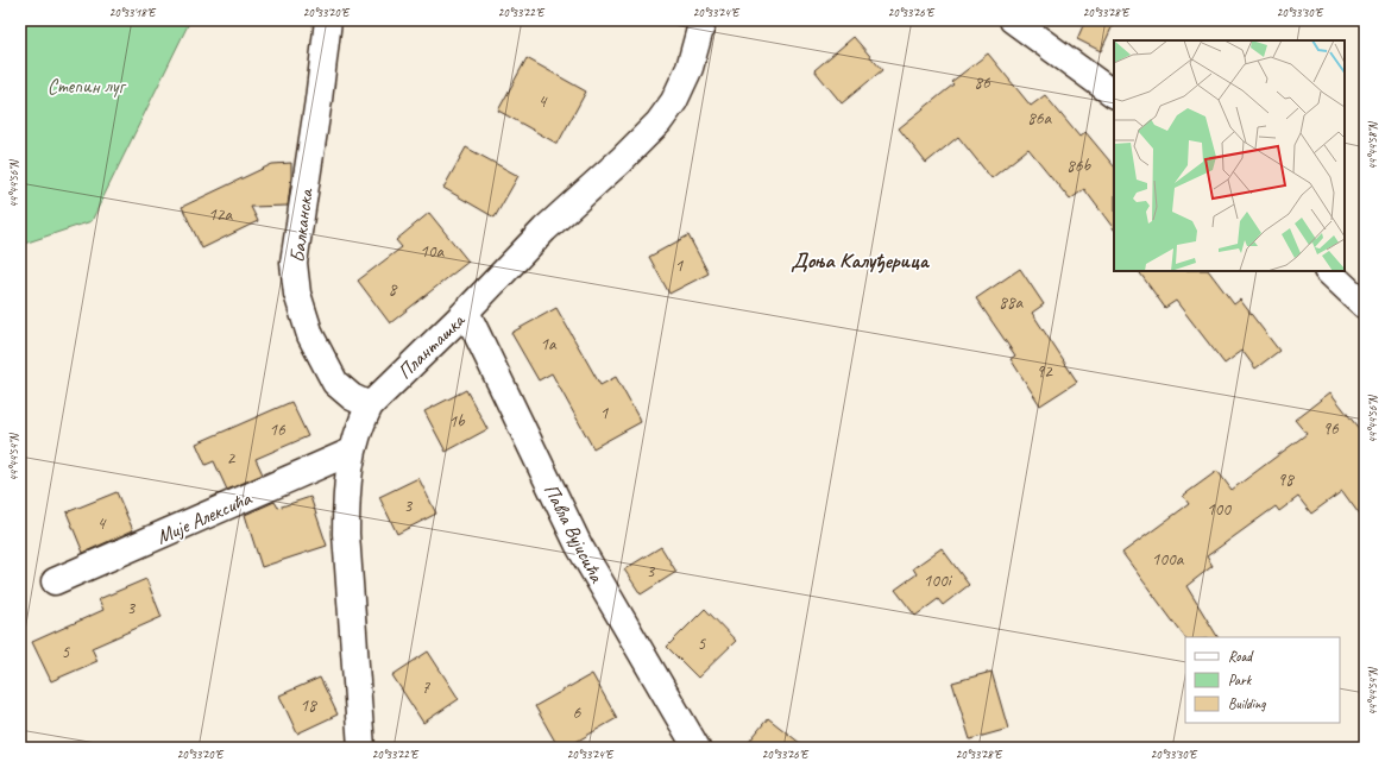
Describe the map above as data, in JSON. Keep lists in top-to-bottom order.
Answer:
{
  "streets": {
    "street": [
      "Балканска",
      "Планташка",
      "Мије Алексића",
      "Павла Вујисића"
    ]
  },
  "crossings": [
    ["Балканска", "Планташка"],
    ["Планташка", "Мије Алексића"],
    ["Планташка", "Павла Вујисића"]
  ],
  "districts": ["Доња Калуђерица"],
  "parks": ["Степин луг"],
  "house_numbers": [
    "86",
    "4",
    "86a",
    "86b",
    "12a",
    "10a",
    "1",
    "8",
    "88a",
    "1a",
    "92",
    "1",
    "1b",
    "96",
    "16",
    "2",
    "98",
    "3",
    "100",
    "4",
    "100a",
    "3",
    "100i",
    "3",
    "5",
    "5",
    "7",
    "18",
    "6"
  ],
  "legend": ["Road", "Park", "Building"],
  "coordinates": [
    "20°33'18\"E",
    "20°33'20\"E",
    "20°33'22\"E",
    "20°33'24\"E",
    "20°33'26\"E",
    "20°33'28\"E",
    "20°33'30\"E",
    "44°44'58\"N",
    "44°44'56\"N",
    "44°44'54\"N"
  ]
}
